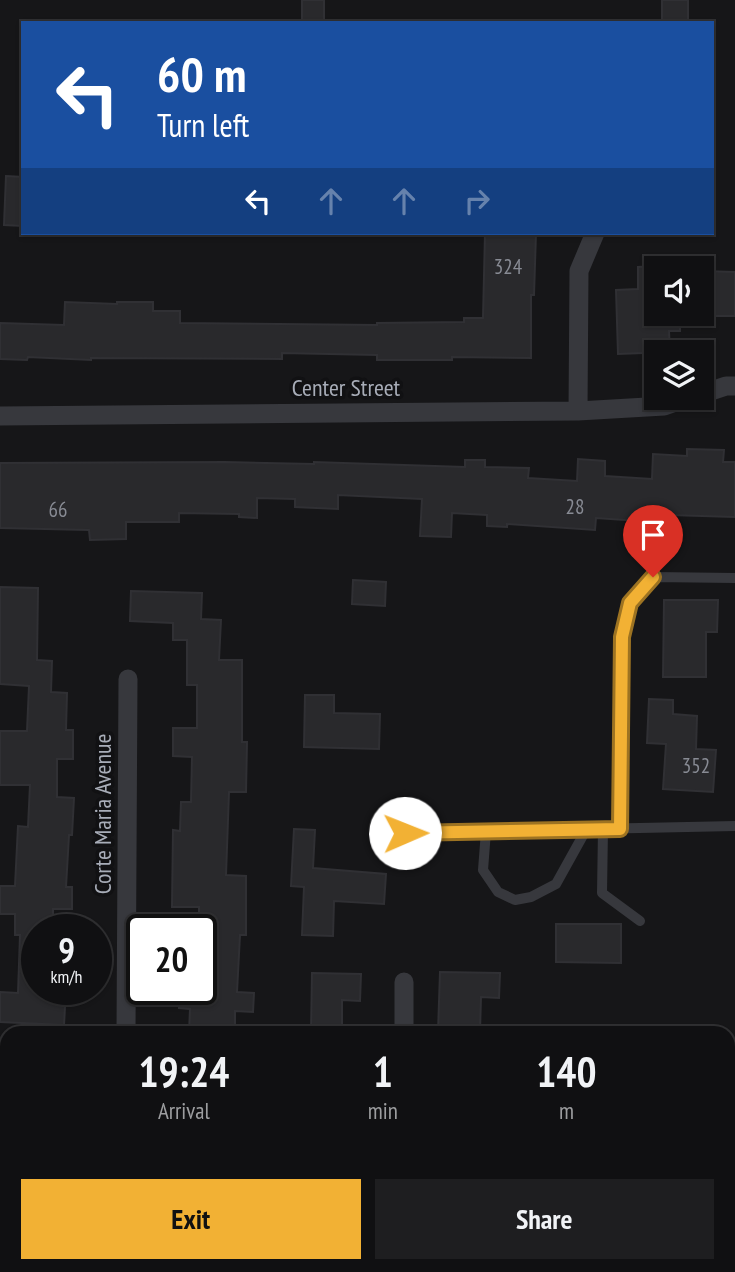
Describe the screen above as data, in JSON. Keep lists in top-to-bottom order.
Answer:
{
  "streets": {
    "street": ["Center Street", "Corte Maria Avenue"]
  },
  "house_numbers": [
    "324",
    "28",
    "66",
    "352"
  ],
  "page": {
    "turn": ["60 m", "Turn left"],
    "speed": "9 km/h",
    "limit": "20",
    "eta": [
      "19:24",
      "Arrival",
      "1",
      "min",
      "140",
      "m"
    ],
    "buttons": ["Exit", "Share"]
  }
}
